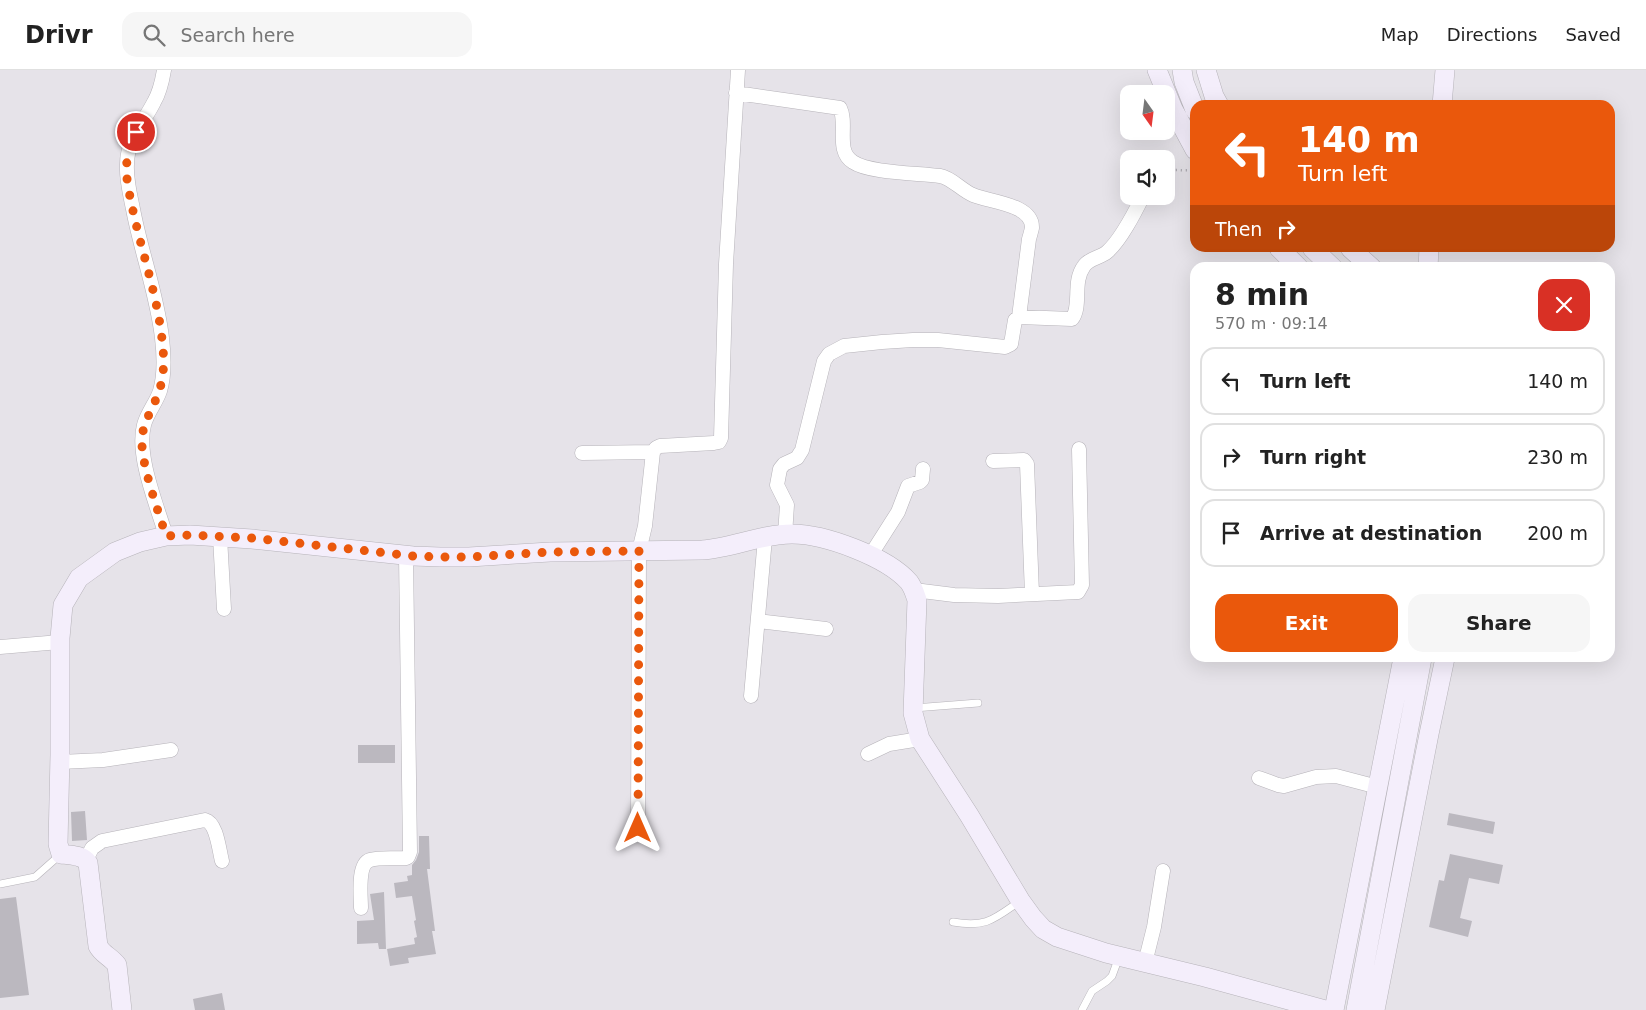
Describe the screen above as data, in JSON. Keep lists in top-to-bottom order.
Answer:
{
  "north": "bottom",
  "page": {
    "header": "Drivr",
    "search": "Search here",
    "nav": ["Map", "Directions", "Saved"],
    "turn": ["140 m", "Turn left"],
    "then": "Then",
    "heading": ["8 min", "570 m · 09:14"],
    "list": [
      {
        "name": "Turn left",
        "value": "140 m"
      },
      {
        "name": "Turn right",
        "value": "230 m"
      },
      {
        "name": "Arrive at destination",
        "value": "200 m"
      }
    ],
    "buttons": ["Exit", "Share"]
  }
}
